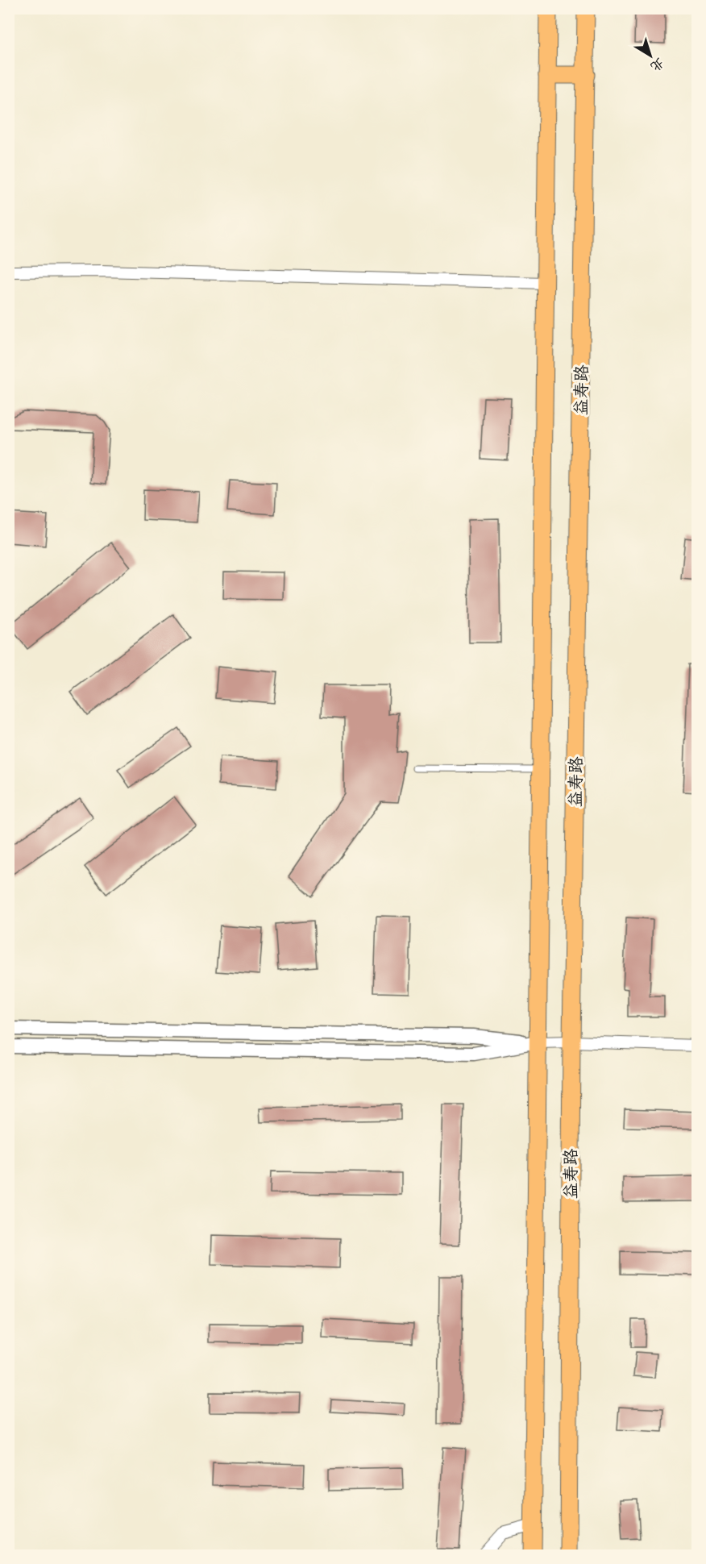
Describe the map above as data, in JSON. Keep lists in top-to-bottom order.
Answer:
{
  "streets": {
    "main road": ["益寿路"]
  },
  "north": "bottom right"
}
